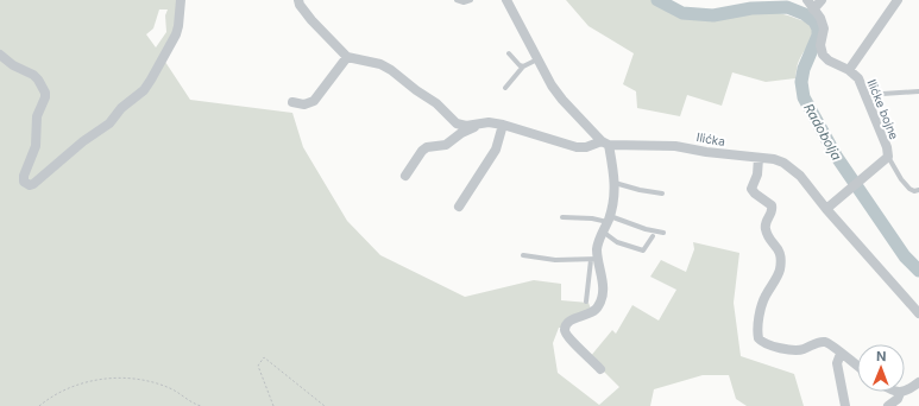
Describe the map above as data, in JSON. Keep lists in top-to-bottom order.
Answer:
{
  "streets": {
    "street": ["Ilićke bojne", "Ilićka"]
  },
  "crossings": [
    ["Ilićke bojne", "Ilićka"]
  ],
  "water": ["Radobolja"],
  "north": "top"
}
